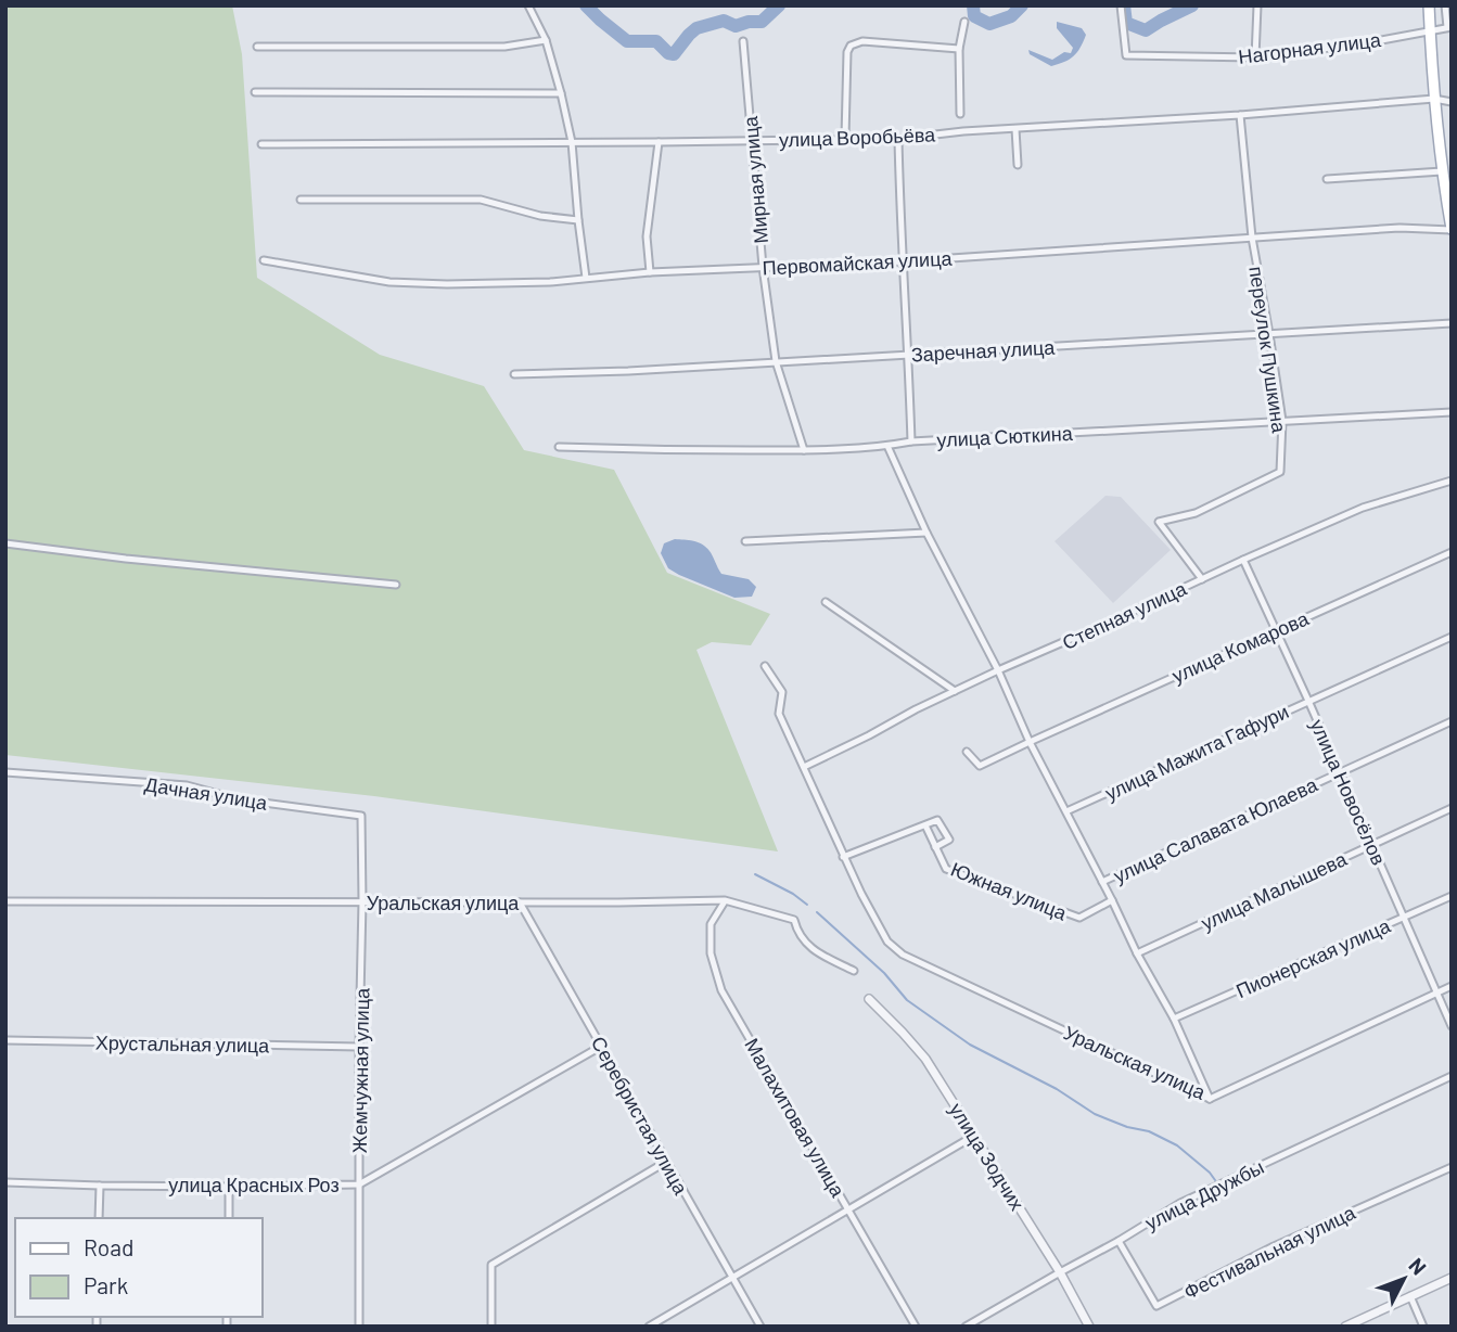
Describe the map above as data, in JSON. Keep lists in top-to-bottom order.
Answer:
{
  "streets": {
    "street": [
      "Нагорная улица",
      "улица Воробьёва",
      "Мирная улица",
      "Первомайская улица",
      "переулок Пушкина",
      "Заречная улица",
      "улица Сюткина",
      "Степная улица",
      "улица Комарова",
      "улица Мажита Гафури",
      "улица Новосёлов",
      "Дачная улица",
      "улица Салавата Юлаева",
      "Южная улица",
      "улица Малышева",
      "Уральская улица",
      "Пионерская улица",
      "Хрустальная улица",
      "Жемчужная улица",
      "Серебристая улица",
      "Малахитовая улица",
      "улица Зодчих",
      "улица Красных Роз",
      "улица Дружбы",
      "Фестивальная улица"
    ]
  },
  "crossings": [
    ["улица Воробьёва", "Мирная улица"],
    ["улица Воробьёва", "переулок Пушкина"],
    ["Мирная улица", "Первомайская улица"],
    ["Мирная улица", "Заречная улица"],
    ["Мирная улица", "улица Сюткина"],
    ["Первомайская улица", "переулок Пушкина"],
    ["переулок Пушкина", "Заречная улица"],
    ["переулок Пушкина", "улица Сюткина"],
    ["переулок Пушкина", "Степная улица"],
    ["Степная улица", "улица Новосёлов"],
    ["улица Комарова", "улица Новосёлов"],
    ["улица Мажита Гафури", "улица Новосёлов"],
    ["улица Новосёлов", "улица Салавата Юлаева"],
    ["улица Новосёлов", "улица Малышева"],
    ["улица Новосёлов", "Уральская улица"],
    ["улица Новосёлов", "Пионерская улица"],
    ["Дачная улица", "Жемчужная улица"],
    ["Уральская улица", "Жемчужная улица"],
    ["Уральская улица", "Серебристая улица"],
    ["Уральская улица", "Малахитовая улица"],
    ["Хрустальная улица", "Жемчужная улица"],
    ["Жемчужная улица", "улица Красных Роз"],
    ["Серебристая улица", "улица Красных Роз"],
    ["улица Зодчих", "улица Дружбы"],
    ["улица Дружбы", "Фестивальная улица"]
  ],
  "legend": ["Road", "Park"],
  "north": "top right"
}
